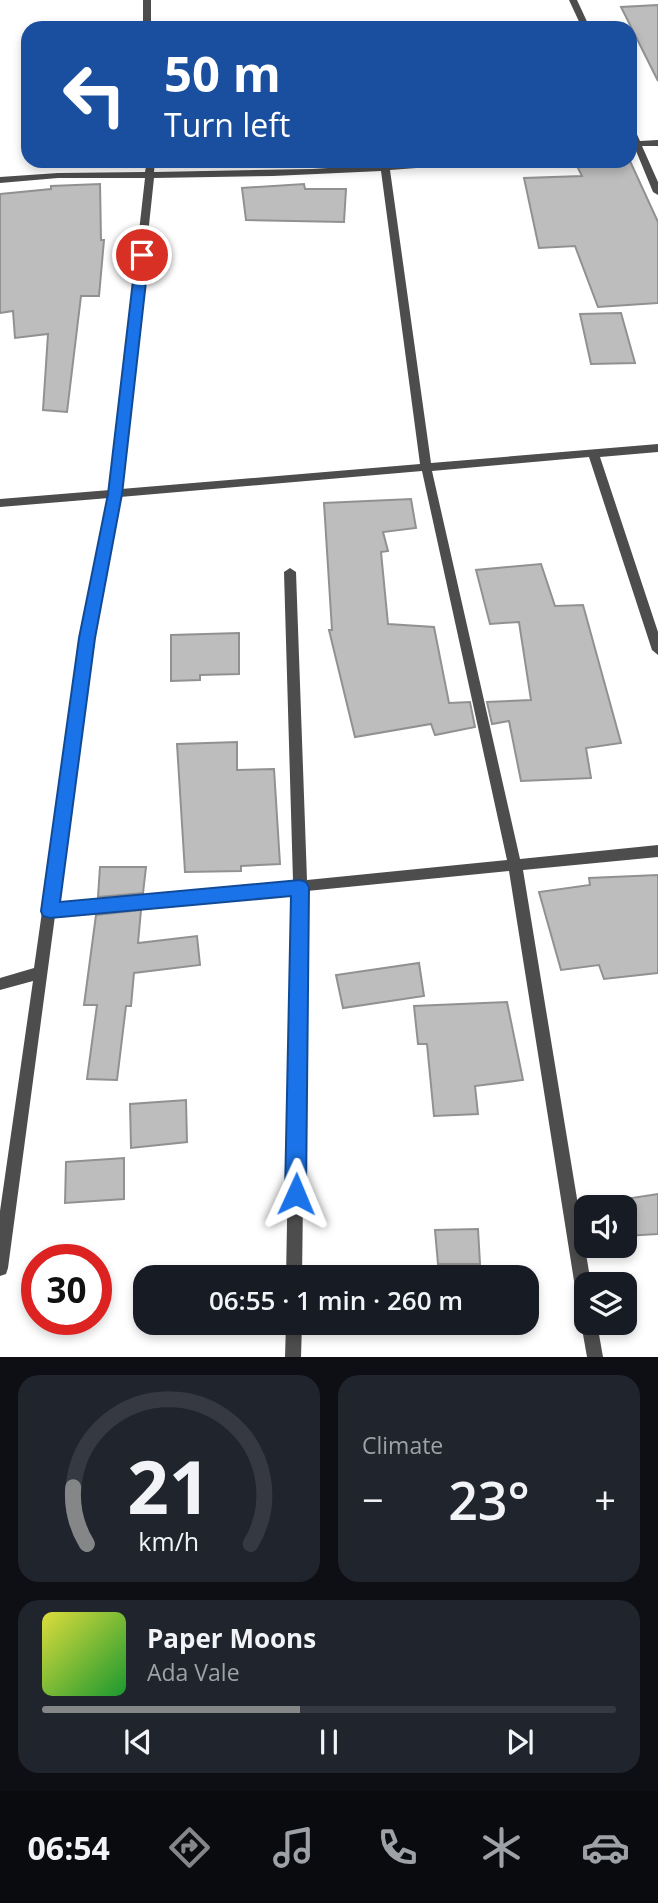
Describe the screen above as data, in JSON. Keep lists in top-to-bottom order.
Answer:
{
  "page": {
    "turn": ["50 m", "Turn left"],
    "limit": "30",
    "trip": "06:55 · 1 min · 260 m",
    "tile": "Climate",
    "heat": ["−", "23°", "+"],
    "song": ["Paper Moons", "Ada Vale"],
    "tabs": "06:54",
    "gauge": ["21", "km/h"]
  }
}
